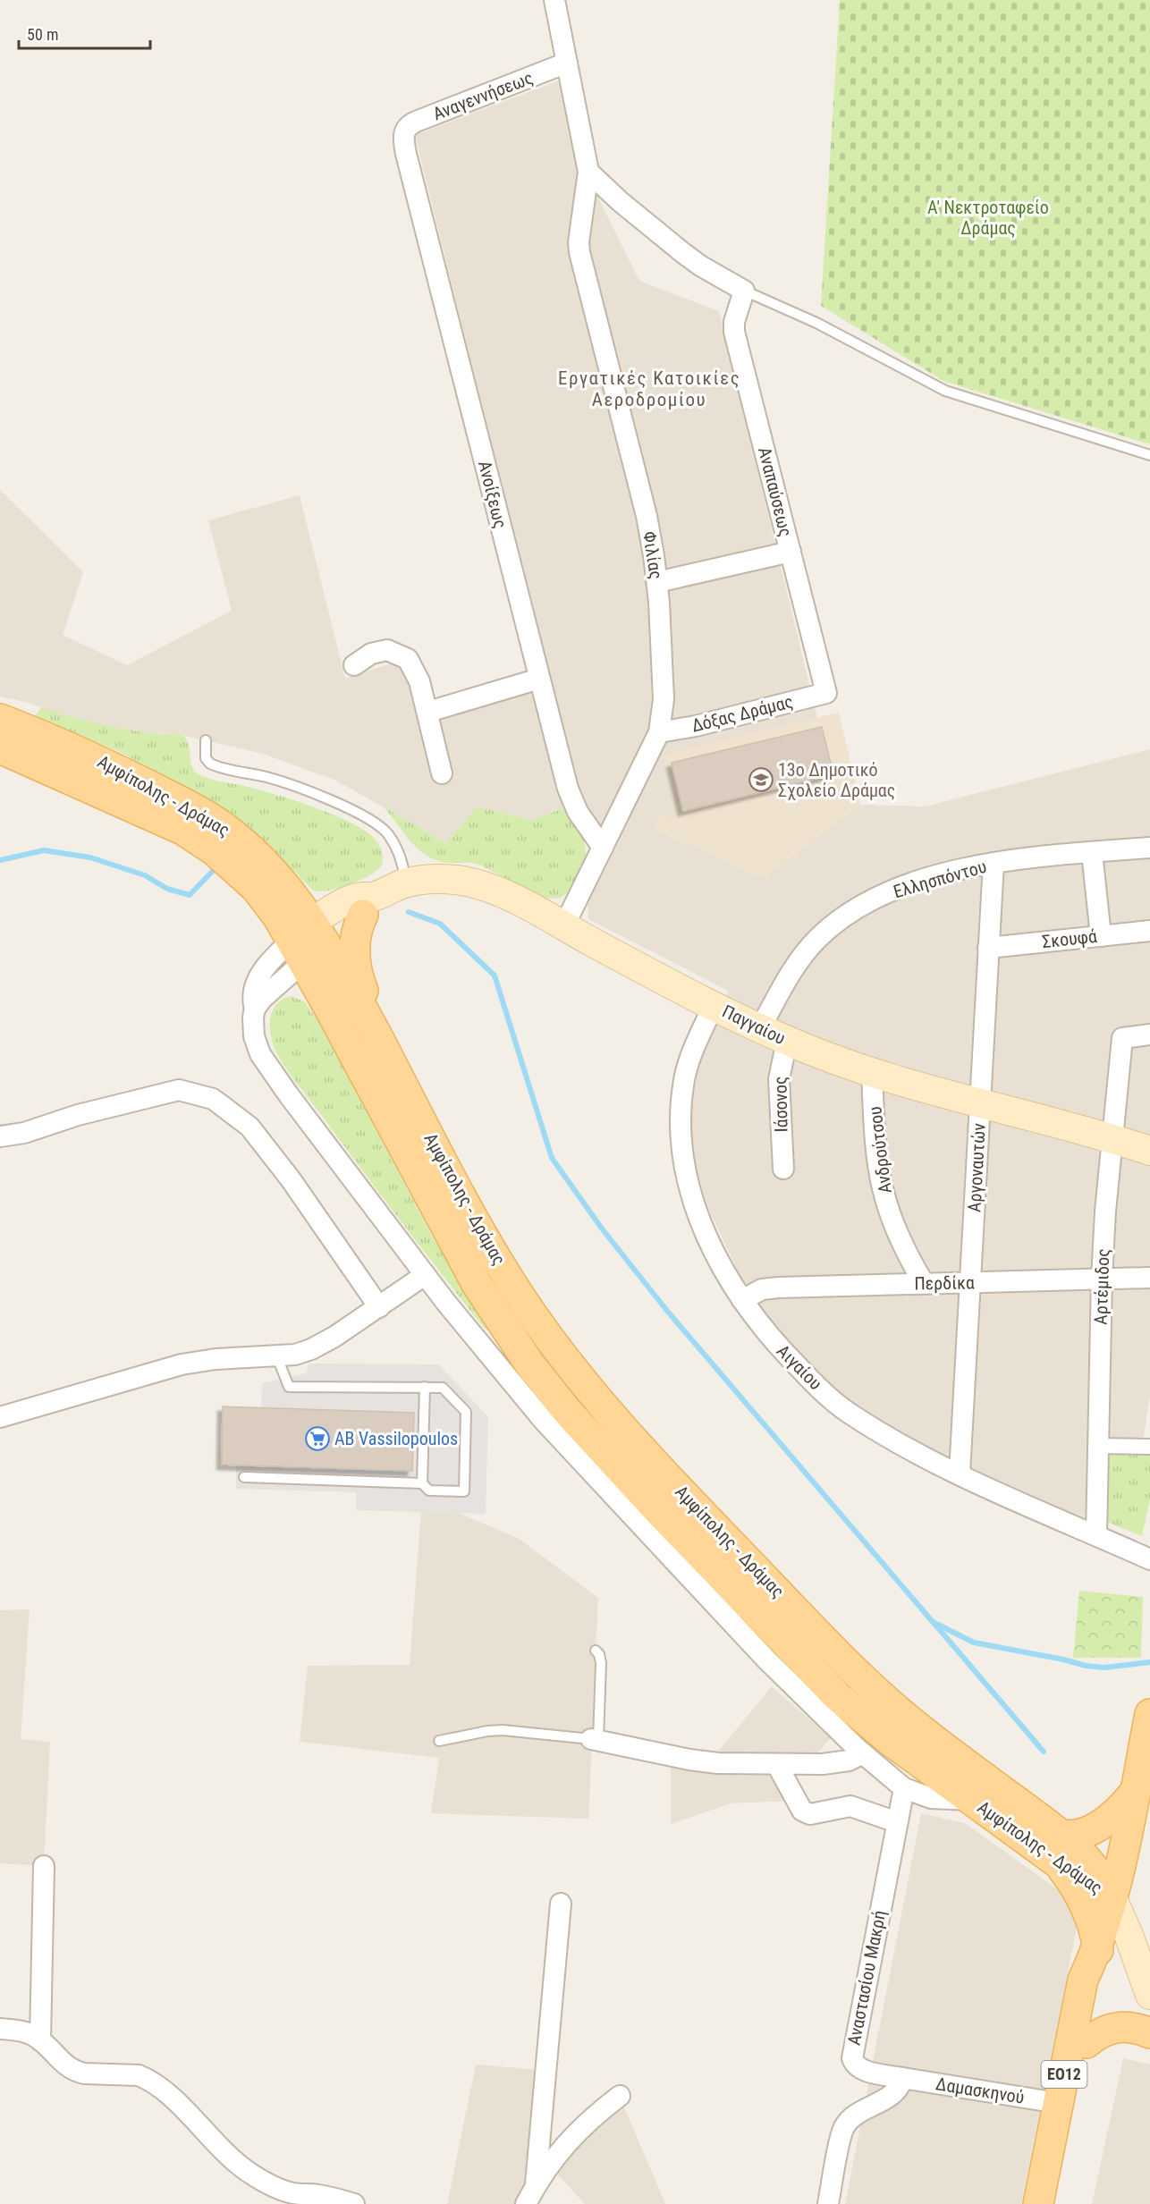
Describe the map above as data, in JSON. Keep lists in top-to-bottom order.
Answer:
{
  "streets": {
    "main road": ["Αμφίπολης - Δράμας", "Παγγαίου", "ΕΟ12"],
    "street": [
      "Αναγεννήσεως",
      "Αναπαύσεως",
      "Ανοίξεως",
      "Φιλίας",
      "Δόξας Δράμας",
      "Ελλησπόντου",
      "Σκουφά",
      "Ιάσονος",
      "Ανδρούτσου",
      "Αργοναυτών",
      "Περδίκα",
      "Αρτέμιδος",
      "Αιγαίου",
      "Αναστασίου Μακρή",
      "Δαμασκηνού"
    ]
  },
  "crossings": [
    ["Αναγεννήσεως", "Ανοίξεως"],
    ["Αναγεννήσεως", "Φιλίας"],
    ["Αναπαύσεως", "Δόξας Δράμας"],
    ["Ανοίξεως", "Φιλίας"],
    ["Φιλίας", "Δόξας Δράμας"],
    ["Φιλίας", "Παγγαίου"],
    ["Αμφίπολης - Δράμας", "ΕΟ12"],
    ["Ελλησπόντου", "Παγγαίου"],
    ["Ελλησπόντου", "Αργοναυτών"],
    ["Σκουφά", "Αργοναυτών"],
    ["Παγγαίου", "Ιάσονος"],
    ["Παγγαίου", "Ανδρούτσου"],
    ["Παγγαίου", "Αργοναυτών"],
    ["Παγγαίου", "Αρτέμιδος"],
    ["Παγγαίου", "Αιγαίου"],
    ["Ανδρούτσου", "Περδίκα"],
    ["Αργοναυτών", "Περδίκα"],
    ["Αργοναυτών", "Αιγαίου"],
    ["Περδίκα", "Αρτέμιδος"],
    ["Περδίκα", "Αιγαίου"],
    ["Αρτέμιδος", "Αιγαίου"],
    ["Αναστασίου Μακρή", "Δαμασκηνού"],
    ["ΕΟ12", "Δαμασκηνού"]
  ],
  "districts": ["Εργατικές Κατοικίες Αεροδρομίου"],
  "parks": ["Α' Νεκτροταφείο Δράμας"],
  "places": {
    "school or university": ["13ο Δημοτικό Σχολείο Δράμας"],
    "supermarket": ["AB Vassilopoulos"]
  },
  "scale_bar": "50 m"
}
